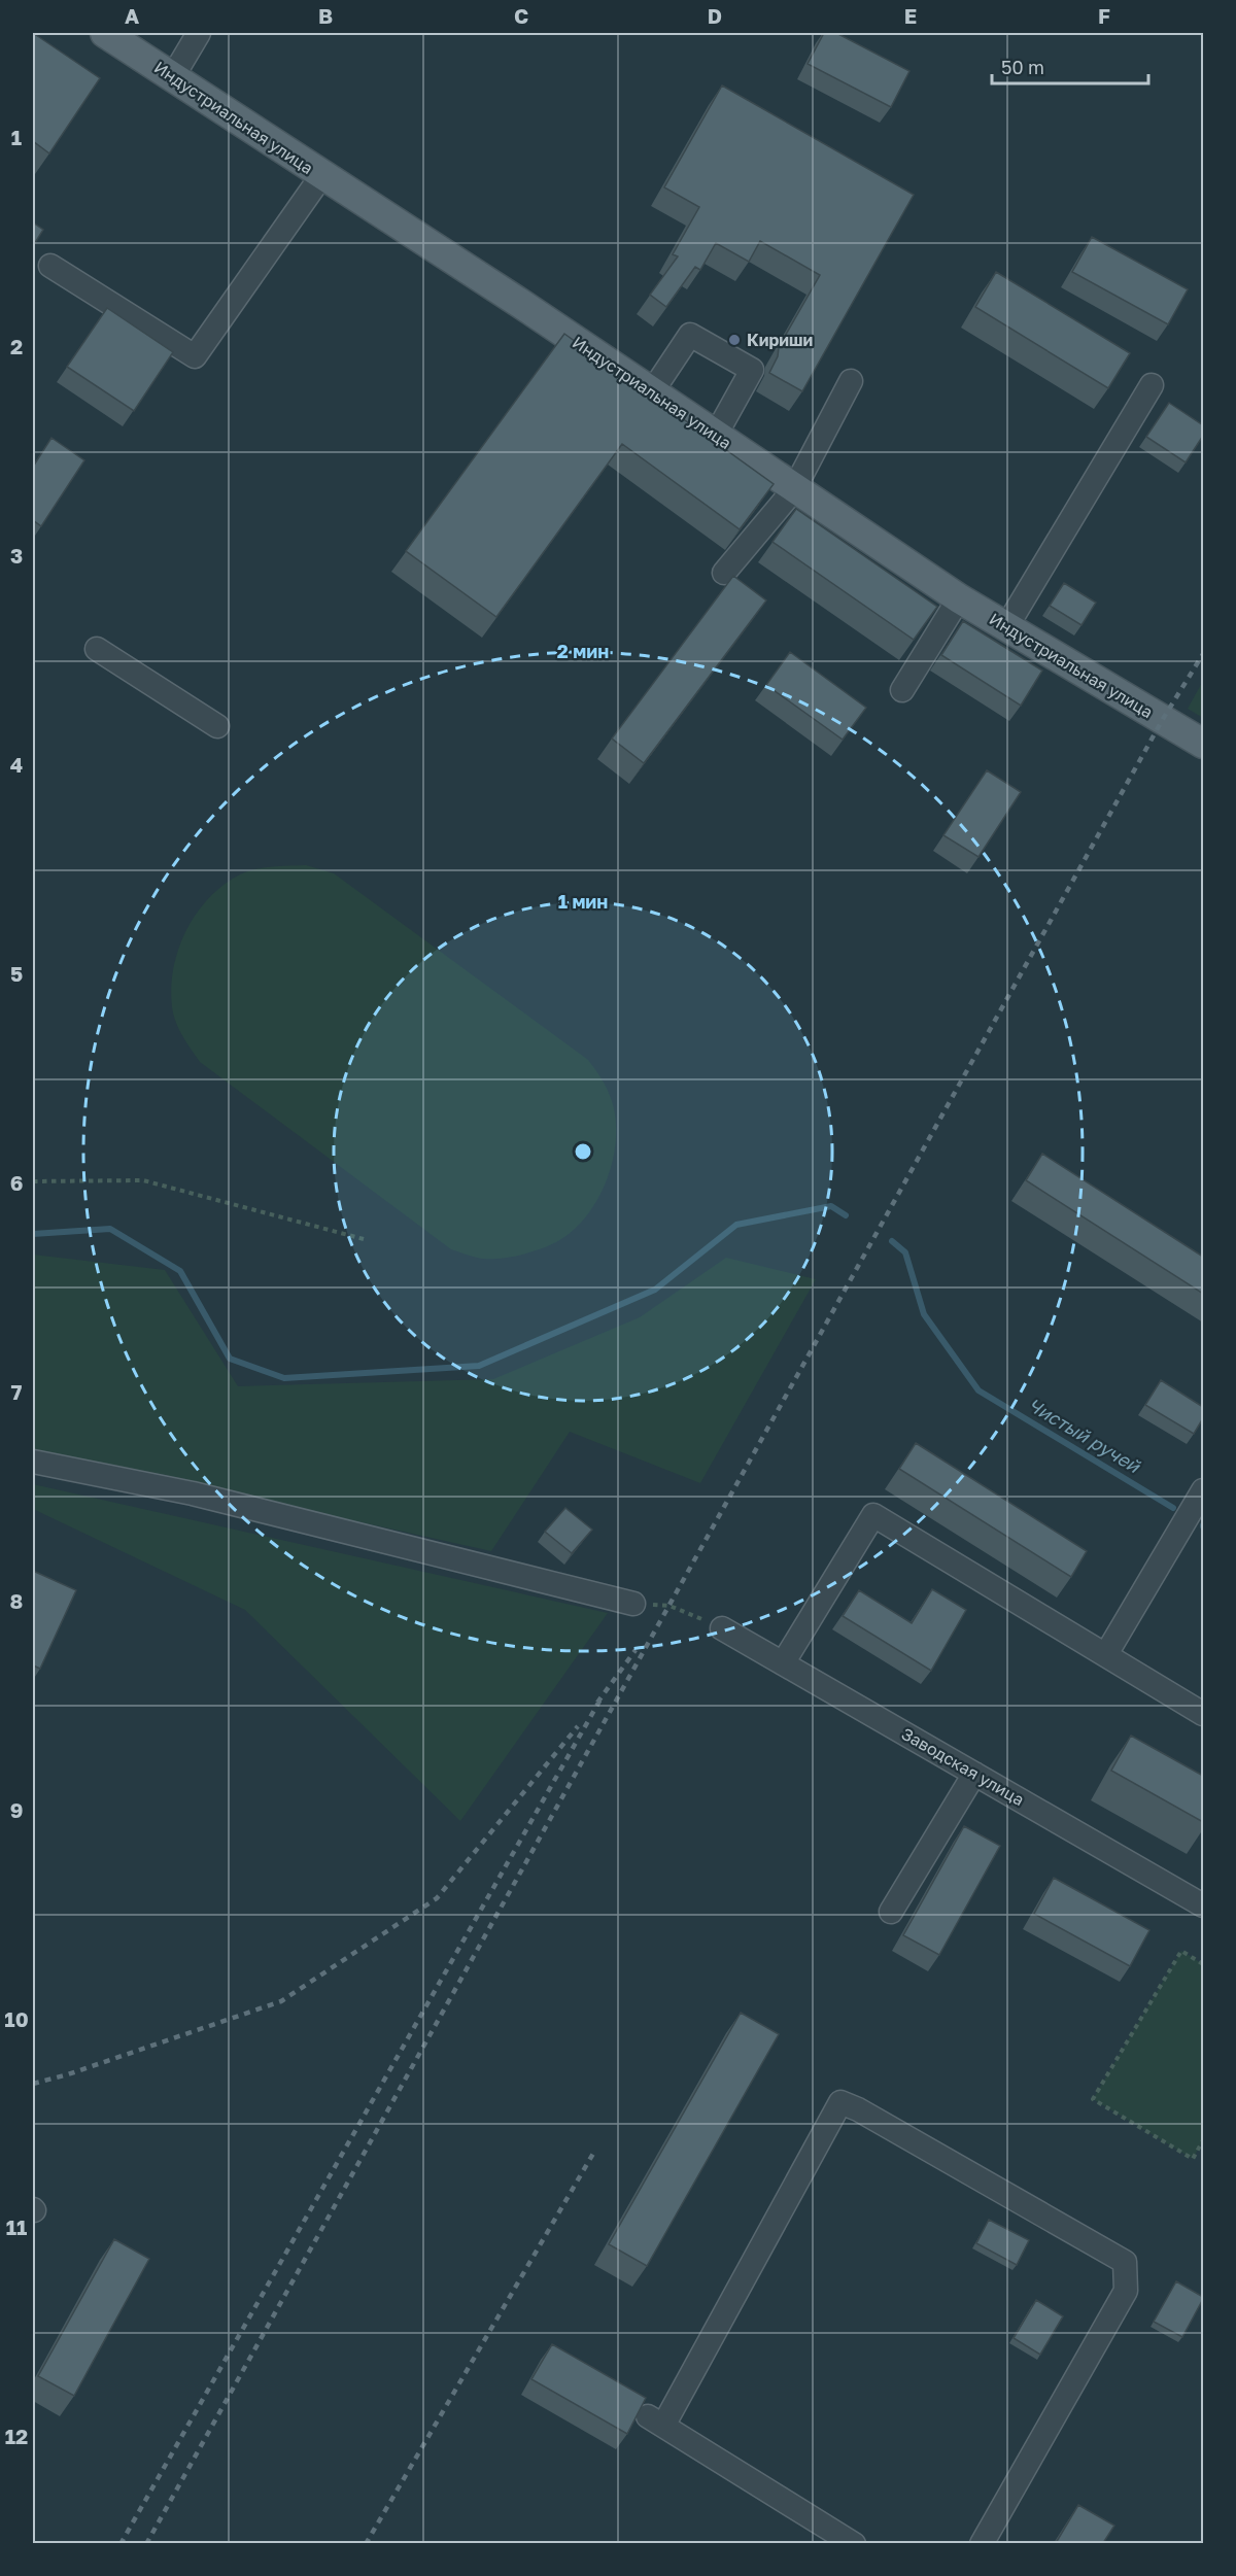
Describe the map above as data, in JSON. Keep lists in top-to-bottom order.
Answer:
{
  "streets": {
    "main road": ["Индустриальная улица"],
    "street": ["Заводская улица"]
  },
  "water": ["Чистый ручей"],
  "places": ["Кириши"],
  "scale_bar": "50 m",
  "grid": {
    "columns": [
      "A",
      "B",
      "C",
      "D",
      "E",
      "F"
    ],
    "rows": [
      "1",
      "2",
      "3",
      "4",
      "5",
      "6",
      "7",
      "8",
      "9",
      "10",
      "11",
      "12"
    ]
  },
  "rings": ["2 мин", "1 мин"]
}
